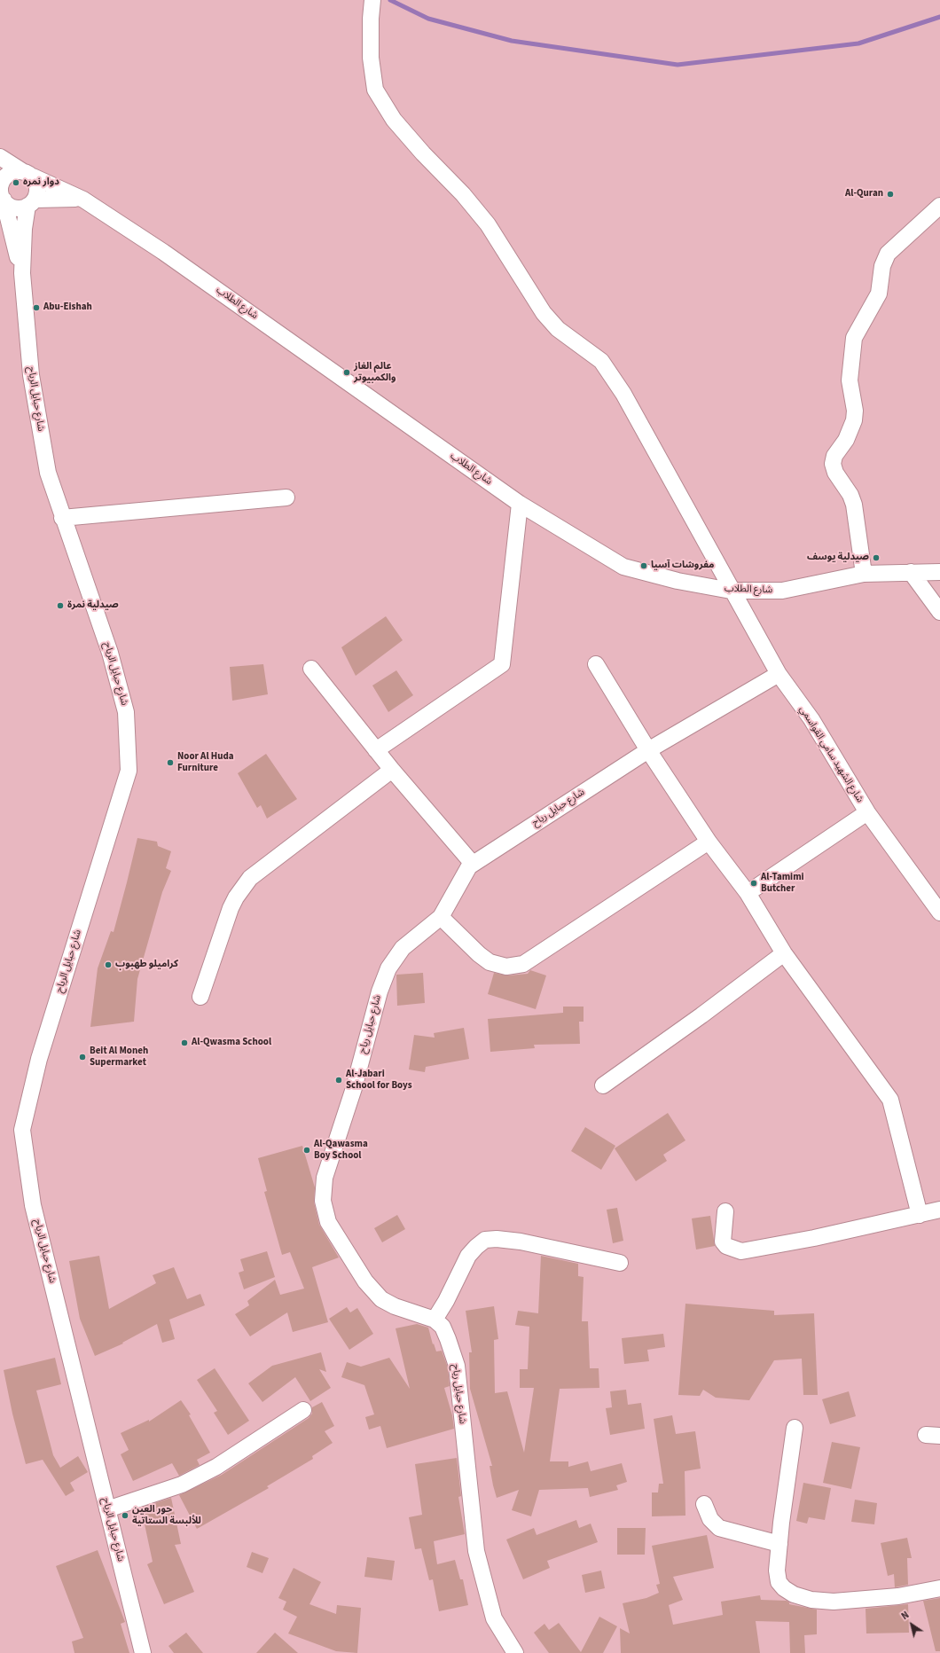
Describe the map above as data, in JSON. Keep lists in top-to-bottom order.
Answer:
{
  "streets": {
    "street": [
      "شارع الطلاب",
      "شارع حبايل الرياح",
      "شارع الشهيد سامي القواسمي",
      "شارع حبايل رياح"
    ]
  },
  "crossings": [
    ["شارع الطلاب", "شارع الشهيد سامي القواسمي"],
    ["شارع الشهيد سامي القواسمي", "شارع حبايل رياح"]
  ],
  "places": [
    "دوار نمره",
    "Al-Quran",
    "Abu-Eishah",
    "عالم الغاز والكمبيوتر",
    "صيدلية يوسف",
    "مفروشات آسيا",
    "صيدلية نمرة",
    "Noor Al Huda Furniture",
    "Al-Tamimi Butcher",
    "كراميلو طهبوب",
    "Al-Qwasma School",
    "Beit Al Moneh Supermarket",
    "Al-Jabari School for Boys",
    "Al-Qawasma Boy School",
    "حور العين للألبسة الستاتية"
  ],
  "north": "top left"
}
